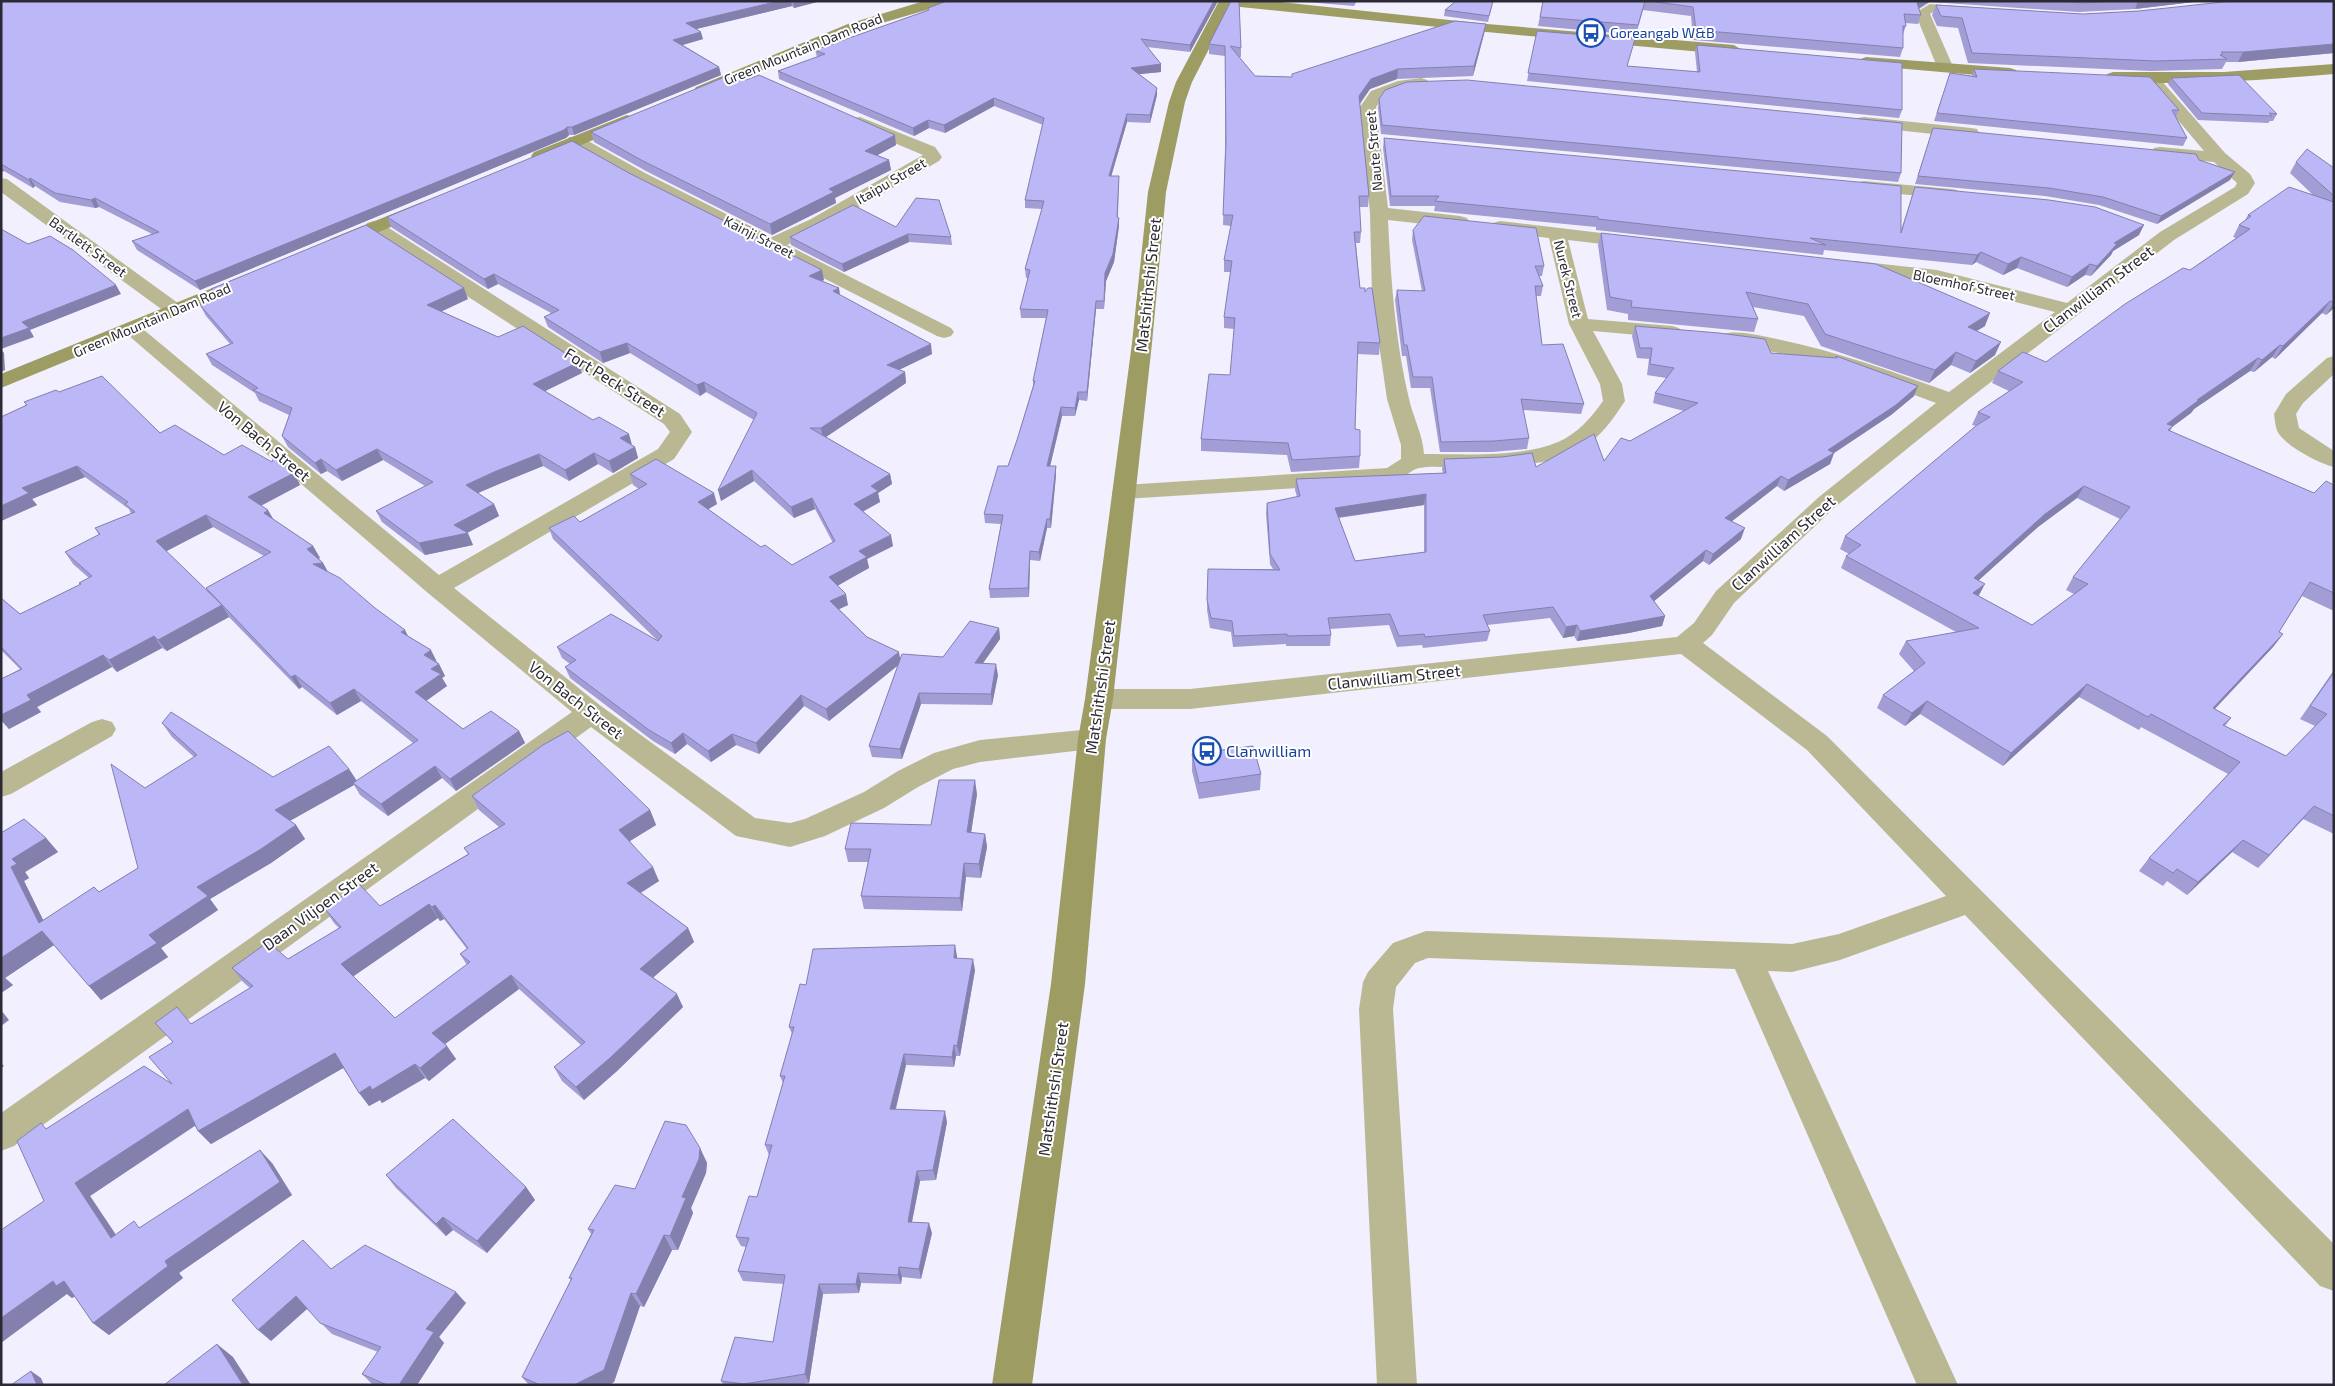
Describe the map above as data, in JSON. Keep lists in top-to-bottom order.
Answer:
{
  "streets": {
    "street": [
      "Green Mountain Dam Road",
      "Naute Street",
      "Itaipu Street",
      "Kainji Street",
      "Bartlett Street",
      "Nurek Street",
      "Matshithshi Street",
      "Bloemhof Street",
      "Clanwilliam Street",
      "Fort Peck Street",
      "Von Bach Street",
      "Daan Viljoen Street"
    ]
  },
  "crossings": [
    ["Green Mountain Dam Road", "Bartlett Street"],
    ["Green Mountain Dam Road", "Von Bach Street"],
    ["Naute Street", "Nurek Street"],
    ["Itaipu Street", "Kainji Street"],
    ["Nurek Street", "Clanwilliam Street"],
    ["Matshithshi Street", "Clanwilliam Street"],
    ["Matshithshi Street", "Von Bach Street"],
    ["Bloemhof Street", "Clanwilliam Street"],
    ["Fort Peck Street", "Von Bach Street"],
    ["Von Bach Street", "Daan Viljoen Street"]
  ],
  "places": {
    "bus stop": ["Goreangab W&B", "Clanwilliam"]
  }
}
